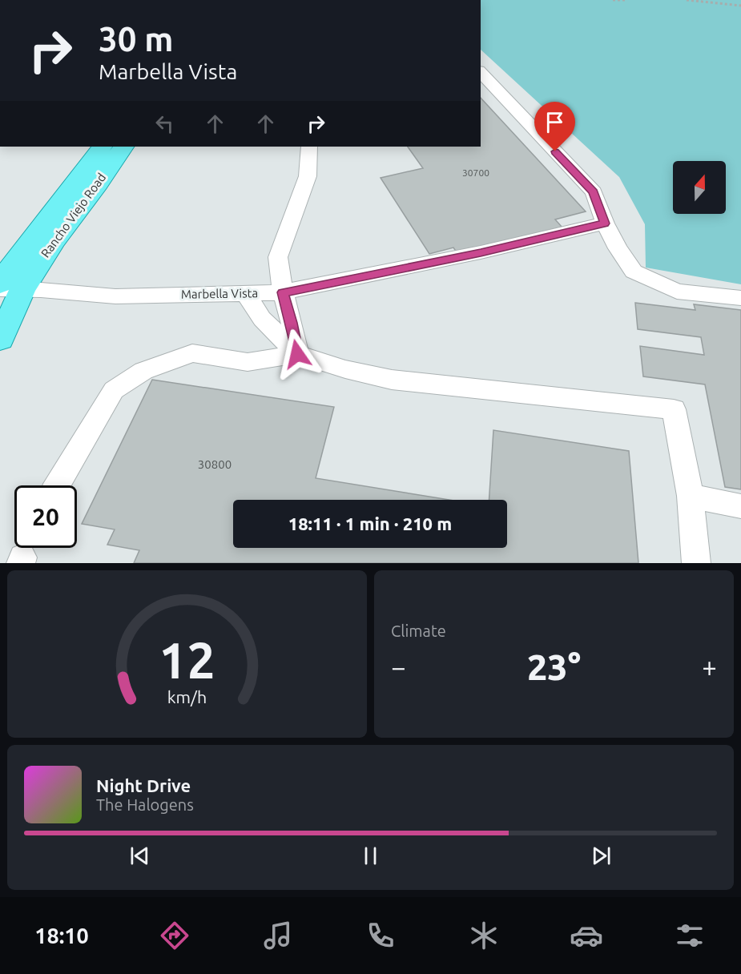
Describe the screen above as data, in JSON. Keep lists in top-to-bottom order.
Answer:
{
  "streets": {
    "main road": ["Rancho Viejo Road"],
    "street": ["Marbella Vista"]
  },
  "crossings": [
    ["Rancho Viejo Road", "Marbella Vista"]
  ],
  "house_numbers": ["30700", "30800"],
  "north": "top",
  "page": {
    "turn": ["30 m", "Marbella Vista"],
    "limit": "20",
    "trip": "18:11 · 1 min · 210 m",
    "tile": "Climate",
    "heat": ["−", "23°", "+"],
    "song": ["Night Drive", "The Halogens"],
    "tabs": "18:10",
    "gauge": ["12", "km/h"]
  }
}
